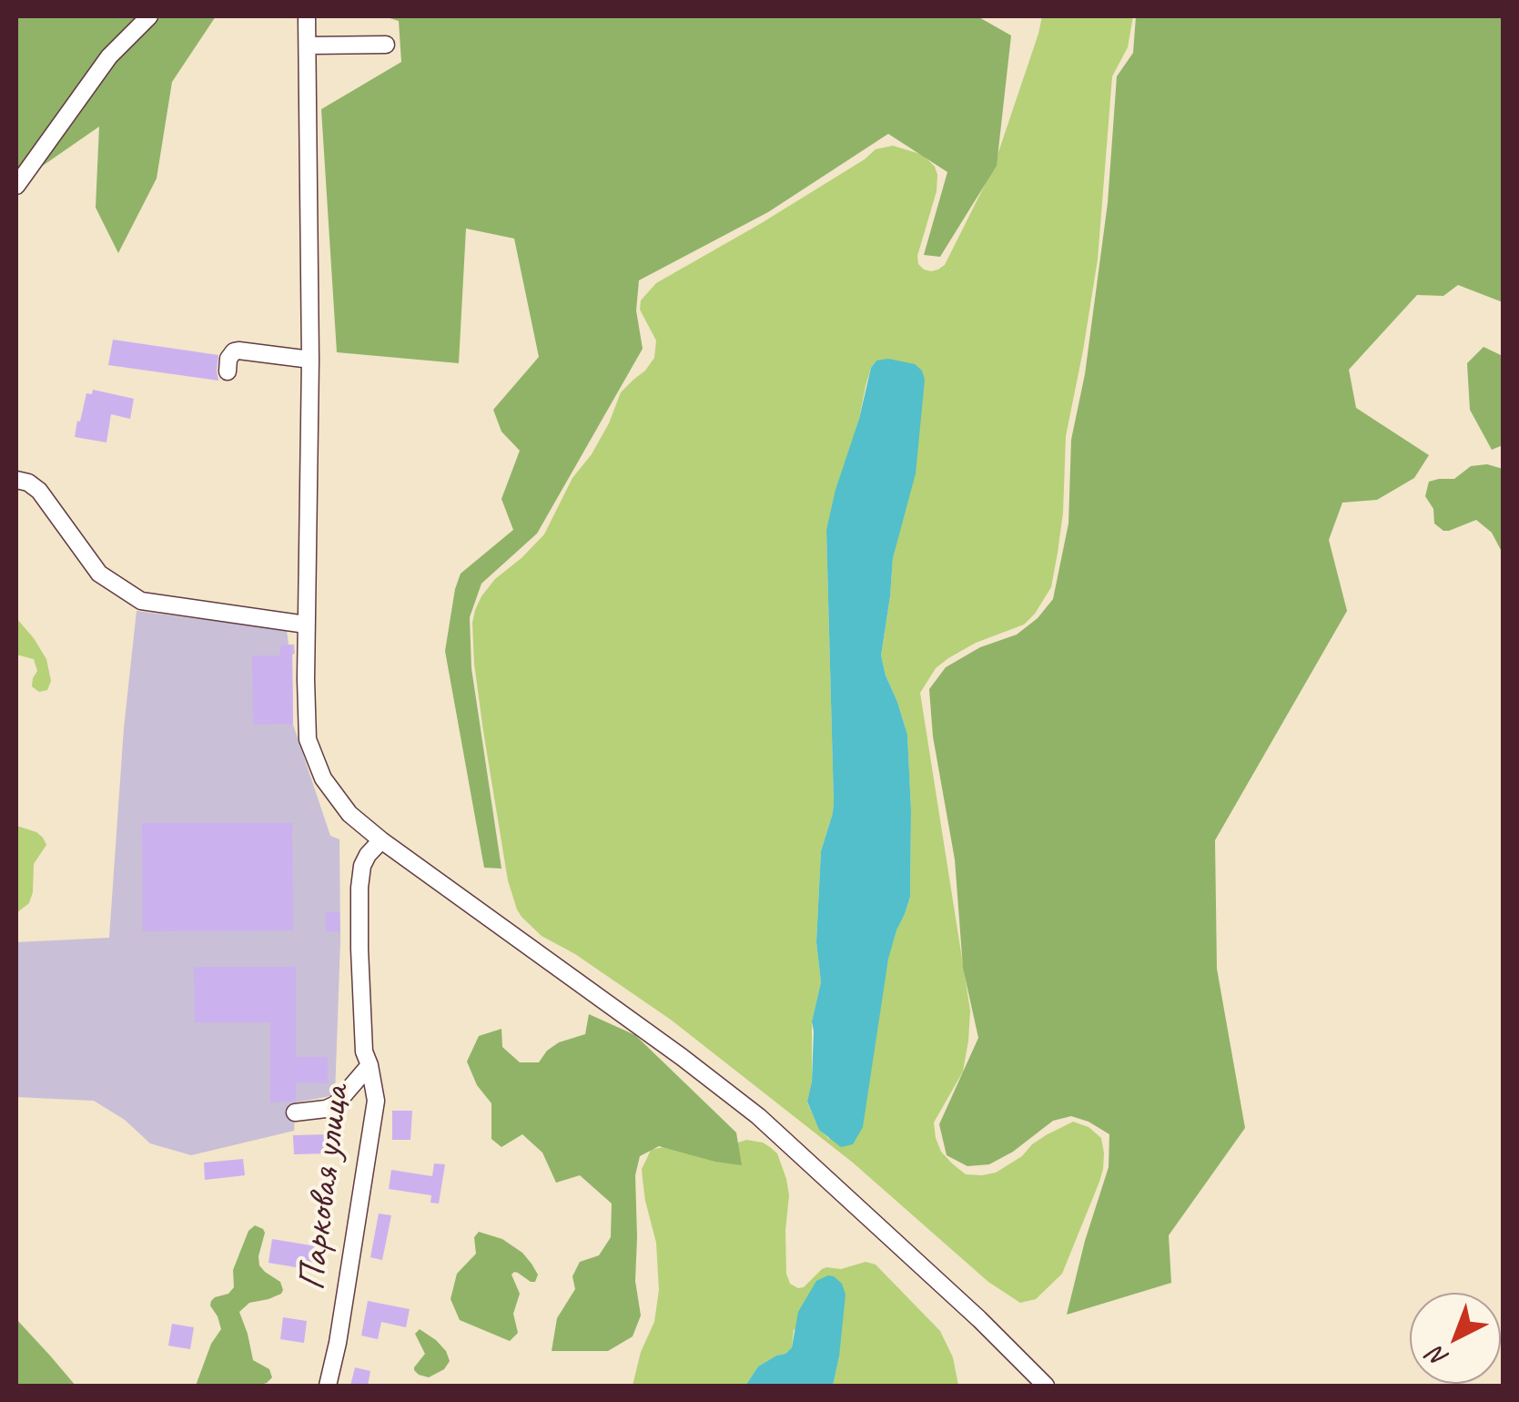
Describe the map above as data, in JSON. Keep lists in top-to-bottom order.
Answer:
{
  "streets": {
    "street": ["Парковая улица"]
  },
  "north": "bottom left"
}
